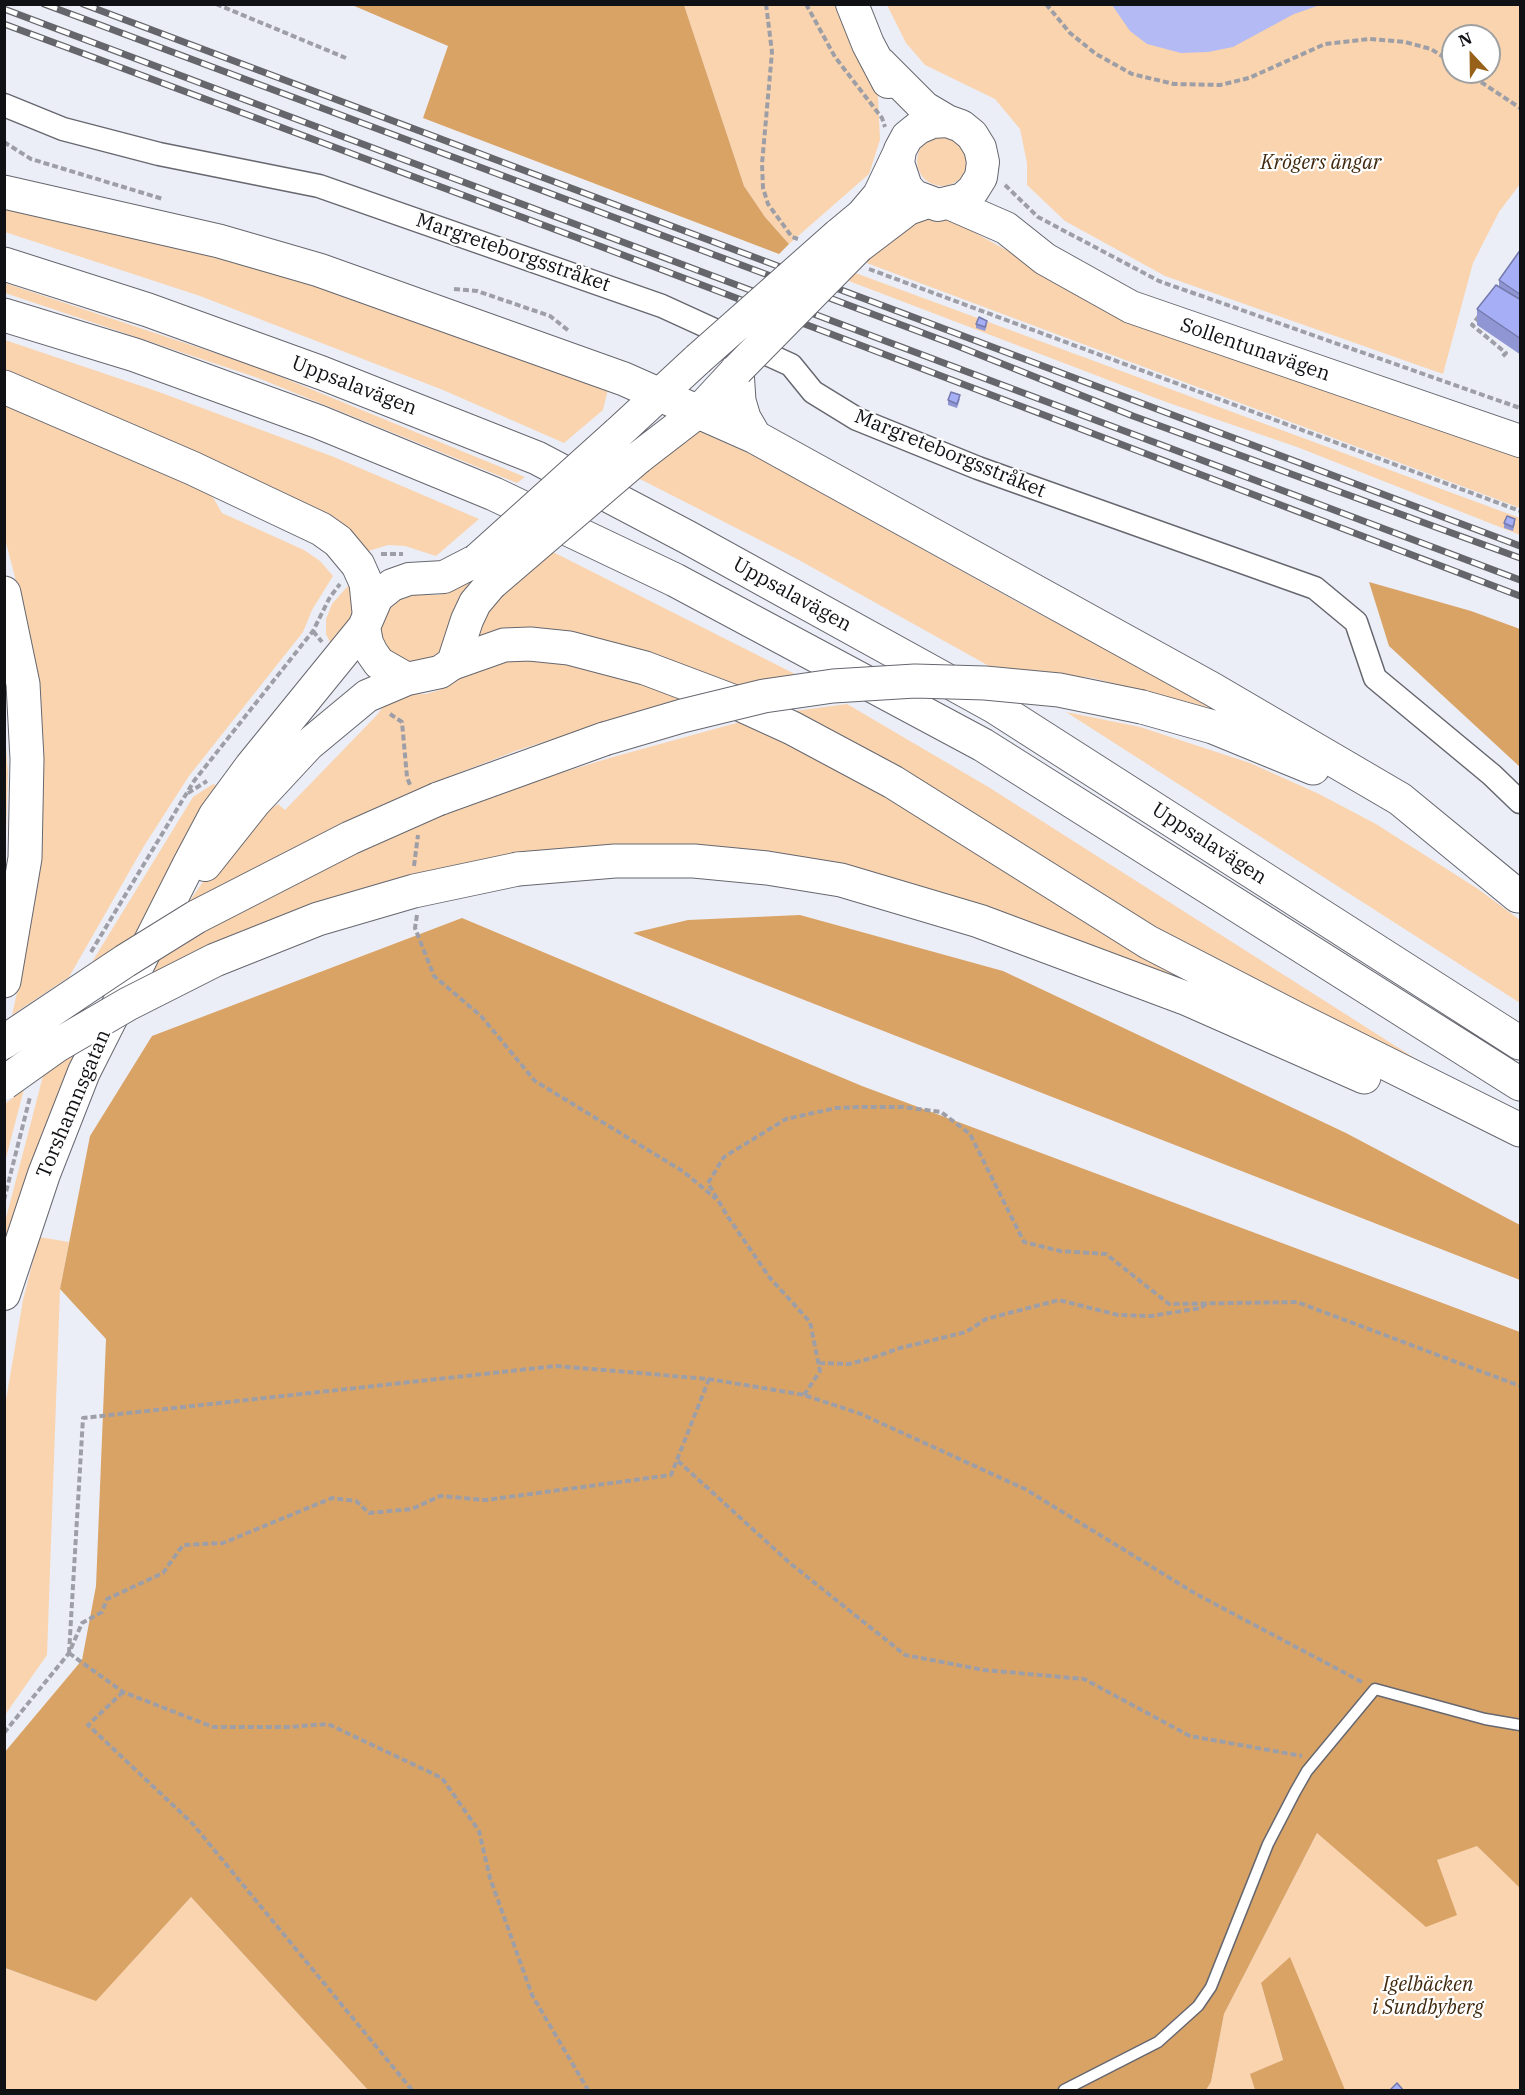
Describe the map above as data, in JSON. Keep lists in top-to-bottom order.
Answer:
{
  "streets": {
    "highway": ["Uppsalavägen"],
    "street": ["Margreteborgsstråket", "Sollentunavägen", "Torshamnsgatan"]
  },
  "parks": ["Krögers ängar", "Igelbäcken i Sundbyberg"],
  "north": "top"
}
